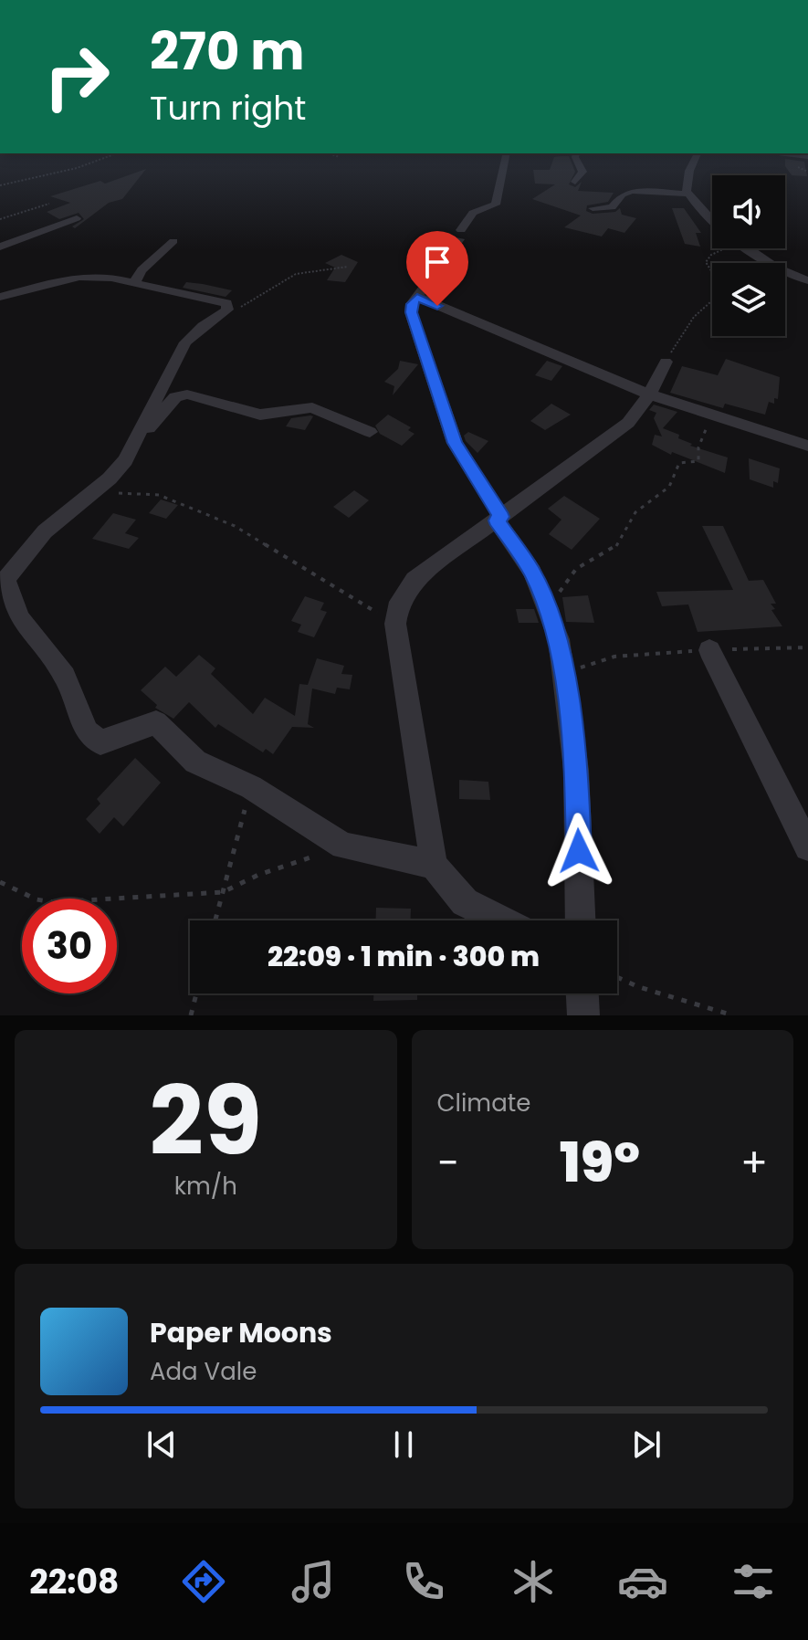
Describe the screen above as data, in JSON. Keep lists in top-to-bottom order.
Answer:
{
  "page": {
    "turn": ["270 m", "Turn right"],
    "limit": "30",
    "trip": "22:09 · 1 min · 300 m",
    "tile": [
      ["29", "km/h"],
      "Climate"
    ],
    "heat": ["−", "19°", "+"],
    "song": ["Paper Moons", "Ada Vale"],
    "tabs": "22:08"
  }
}
